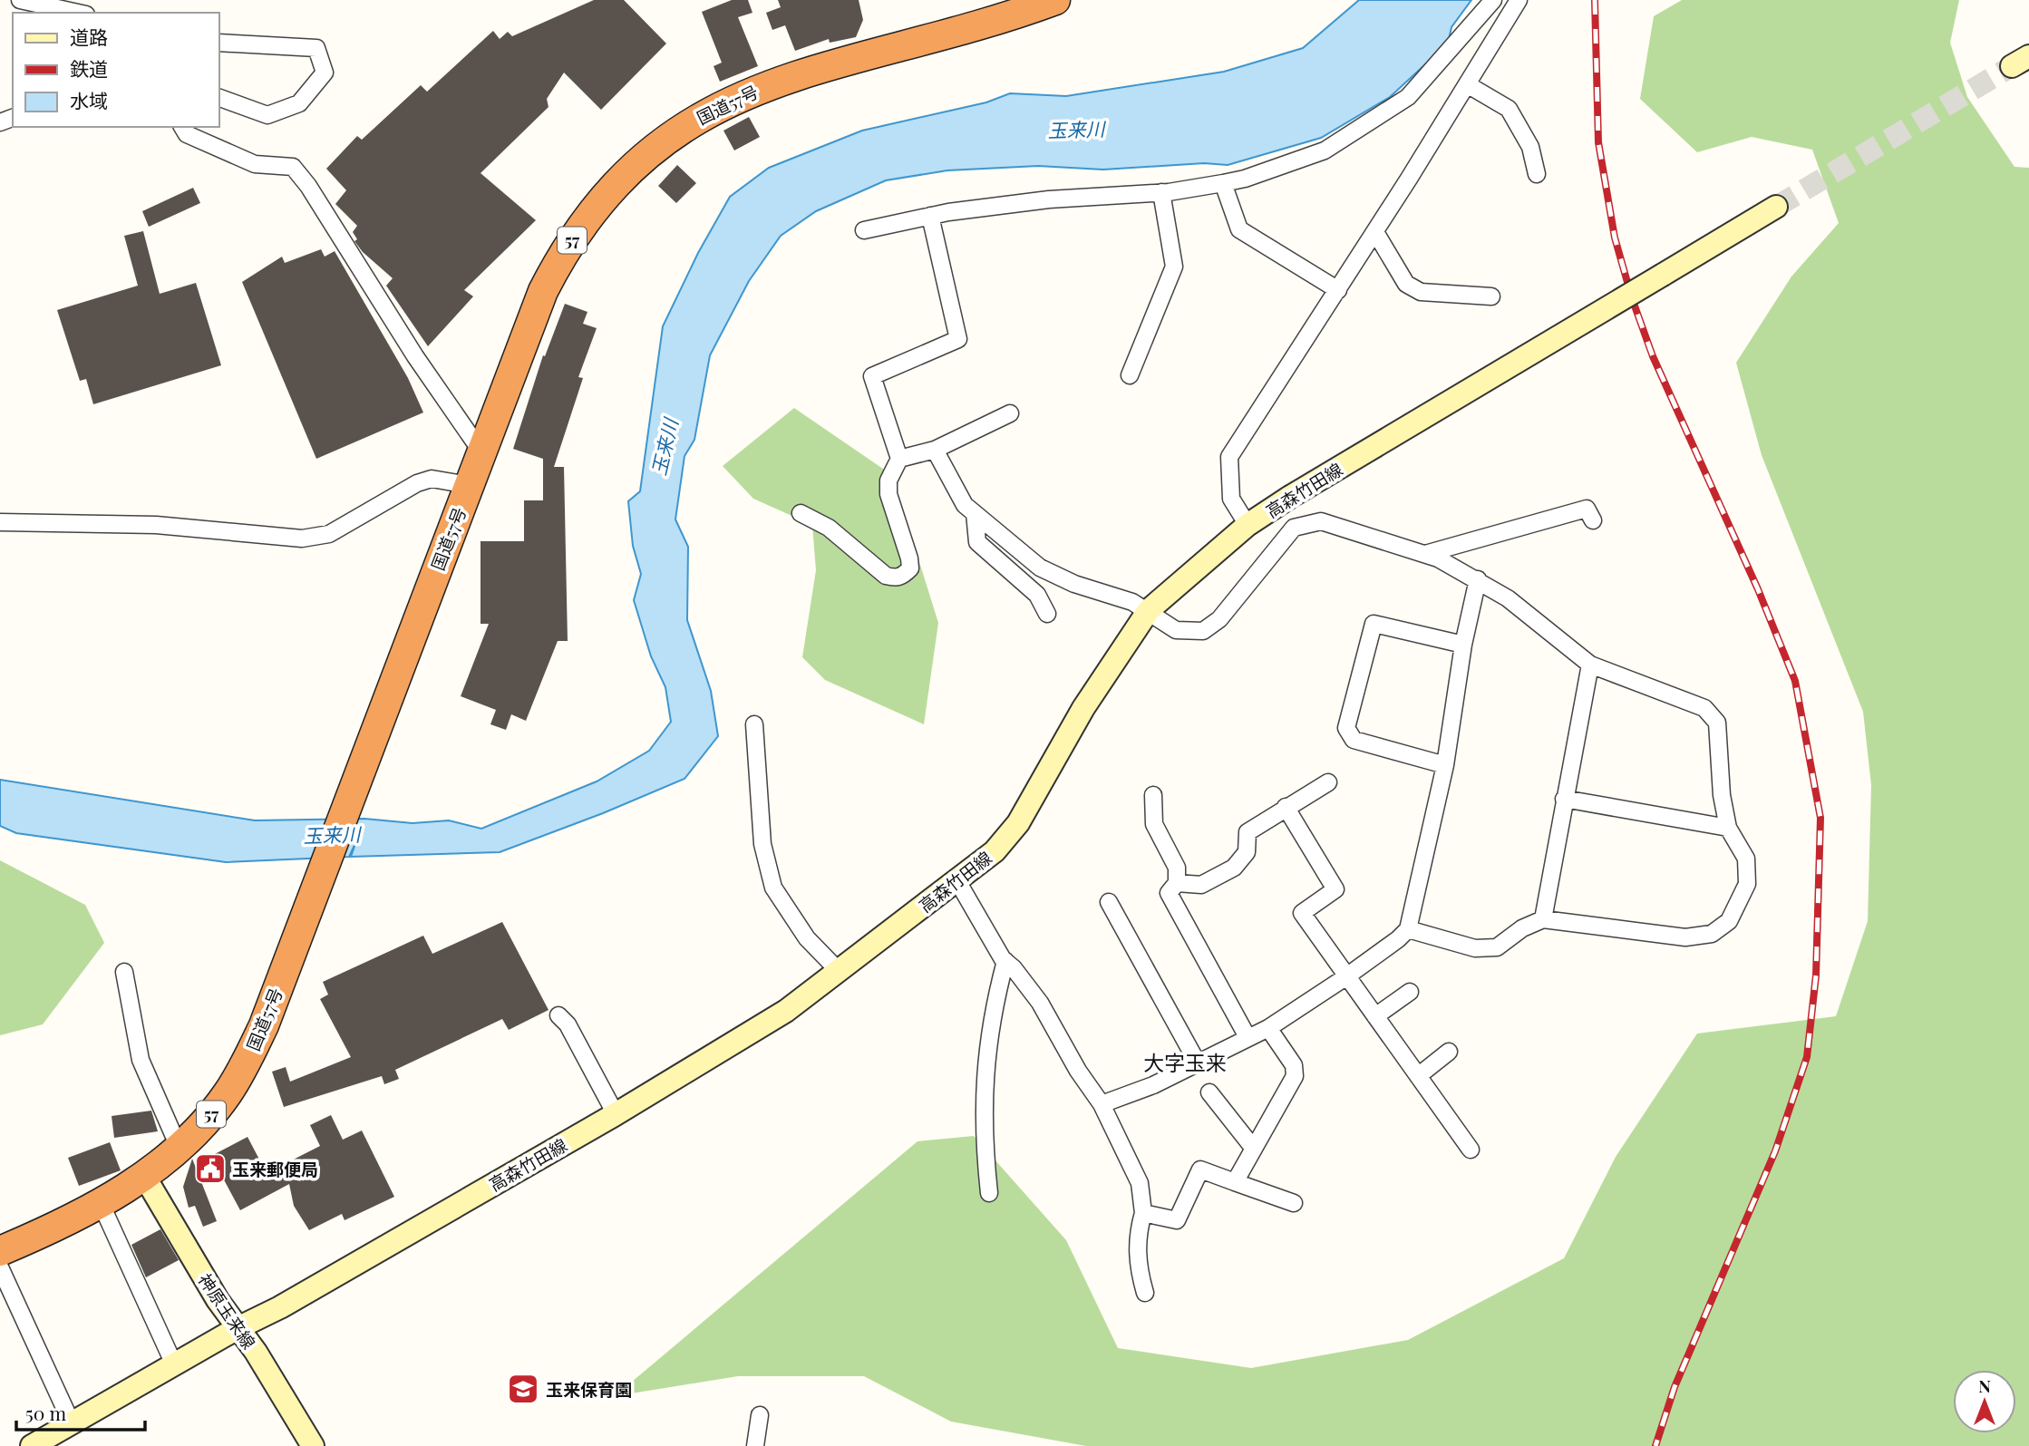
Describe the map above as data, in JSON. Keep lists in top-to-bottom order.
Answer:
{
  "streets": {
    "highway": ["国道57号", "57"],
    "main road": ["高森竹田線", "神原玉来線"]
  },
  "crossings": [
    ["国道57号", "神原玉来線"],
    ["高森竹田線", "神原玉来線"]
  ],
  "districts": ["大字玉来"],
  "water": ["玉来川"],
  "places": {
    "public building": ["玉来郵便局"],
    "school or university": ["玉来保育園"]
  },
  "legend": ["道路", "鉄道", "水域"],
  "scale_bar": "50 m",
  "north": "top"
}
